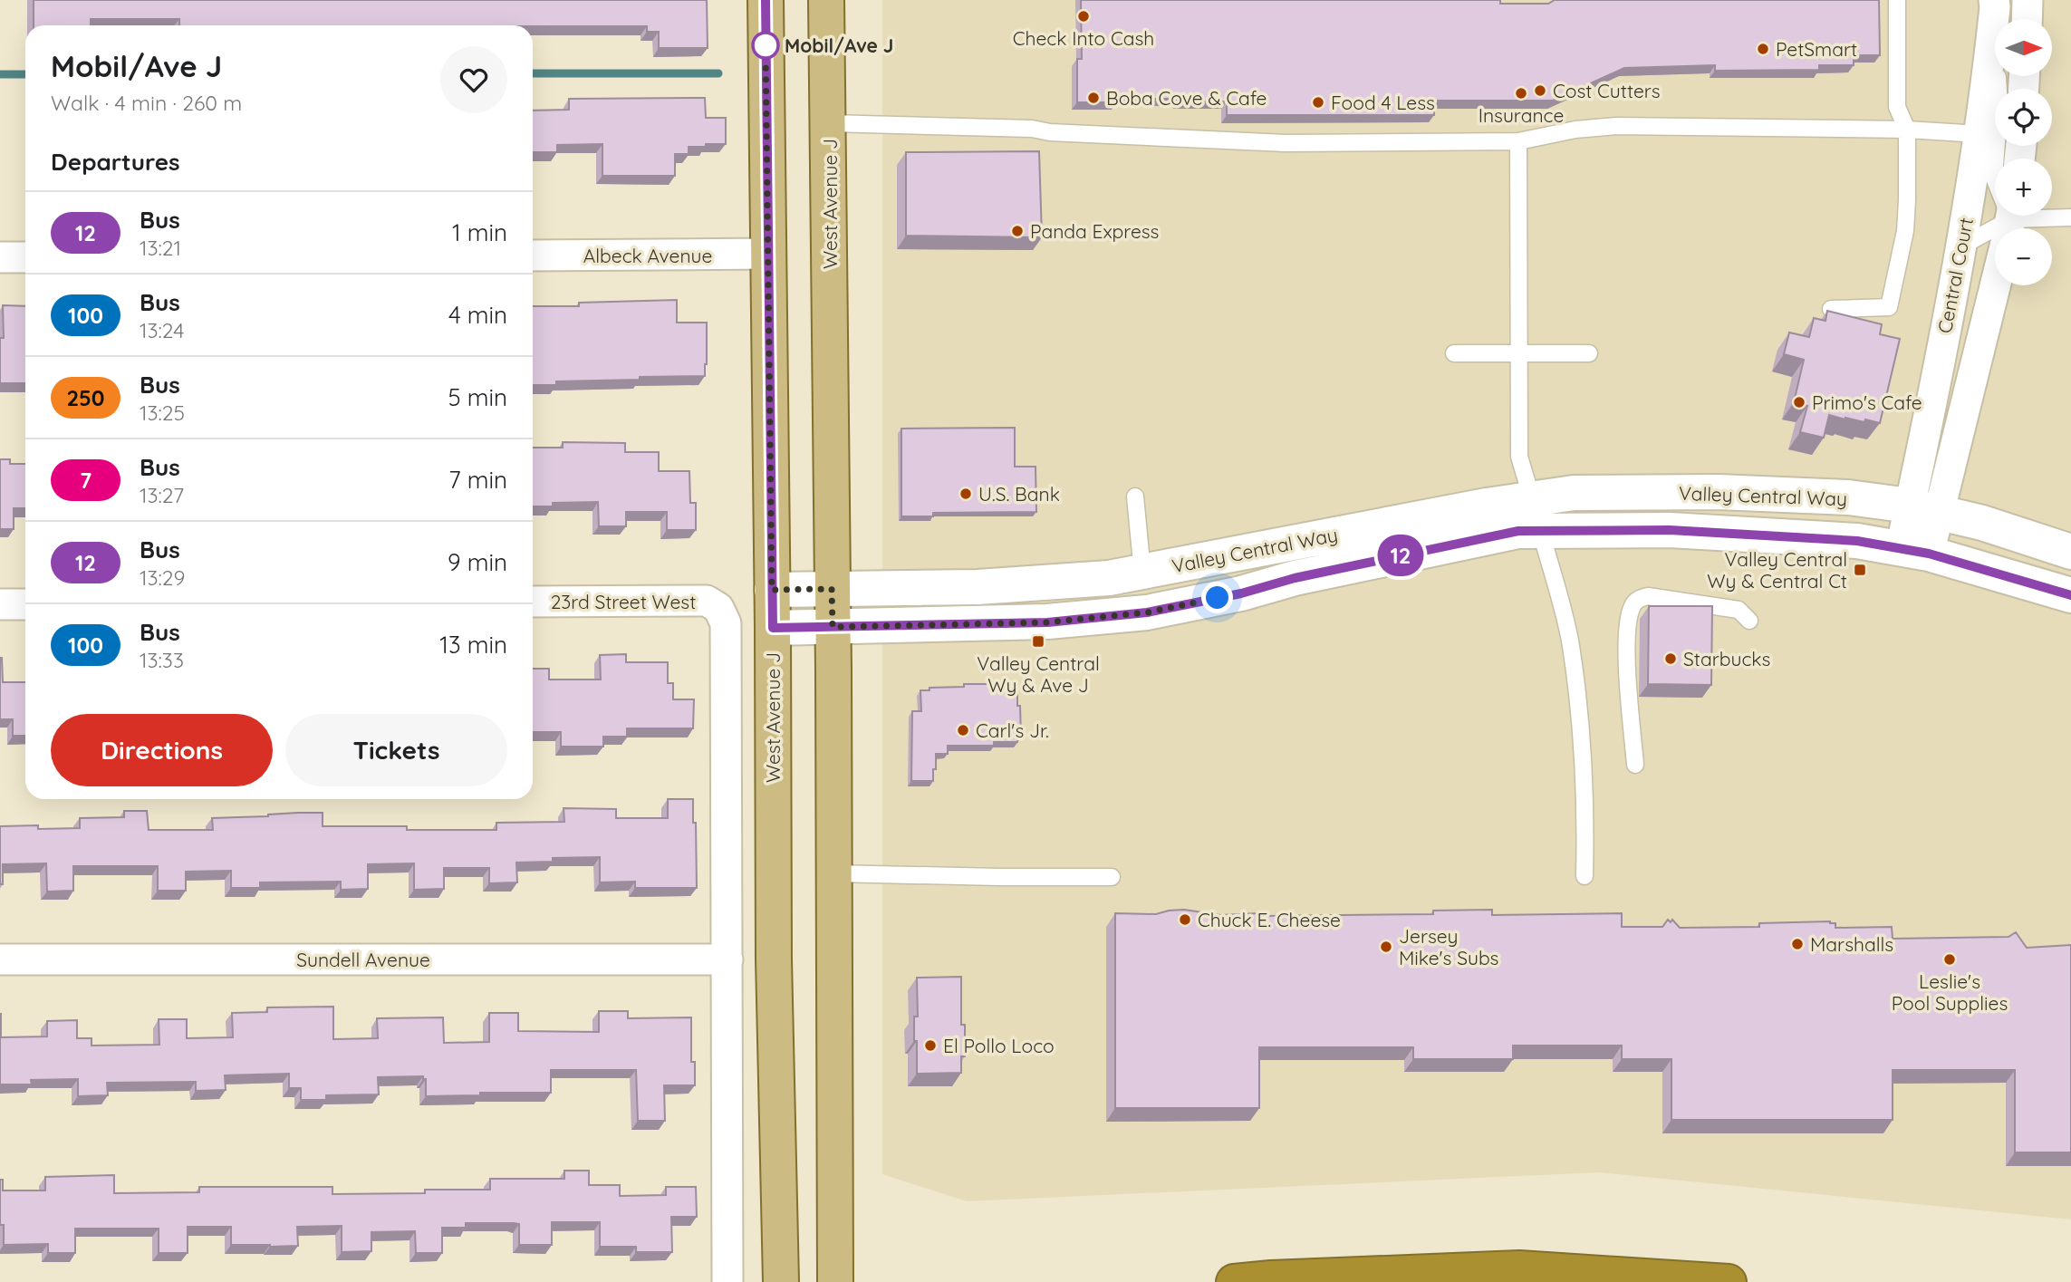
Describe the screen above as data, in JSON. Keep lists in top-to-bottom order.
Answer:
{
  "streets": {
    "main road": ["West Avenue J"],
    "street": [
      "Albeck Avenue",
      "Central Court",
      "Valley Central Way",
      "23rd Street West",
      "Sundell Avenue"
    ]
  },
  "crossings": [
    ["West Avenue J", "Albeck Avenue"],
    ["West Avenue J", "Valley Central Way"],
    ["Central Court", "Valley Central Way"],
    ["23rd Street West", "Sundell Avenue"]
  ],
  "places": {
    "other": [
      "Check Into Cash",
      "Mobil/Ave J",
      "PetSmart",
      "Cost Cutters",
      "Insurance",
      "Boba Cove & Cafe",
      "Food 4 Less",
      "Panda Express",
      "Primo's Cafe",
      "U.S. Bank",
      "Starbucks",
      "Carl's Jr.",
      "Chuck E. Cheese",
      "Marshalls",
      "Jersey Mike's Subs",
      "Leslie's Pool Supplies",
      "El Pollo Loco"
    ],
    "transit": ["Valley Central Wy & Central Ct", "Valley Central Wy & Ave J"]
  },
  "lines": ["bus line 12"],
  "north": "right",
  "page": {
    "on_map": "12",
    "map_buttons": ["+", "−"],
    "heading": [
      ["Mobil/Ave J", "Walk · 4 min · 260 m"],
      "Departures"
    ],
    "list": [
      {
        "mark": "12",
        "name": "Bus",
        "note": "13:21",
        "value": "1 min"
      },
      {
        "mark": "100",
        "name": "Bus",
        "note": "13:24",
        "value": "4 min"
      },
      {
        "mark": "250",
        "name": "Bus",
        "note": "13:25",
        "value": "5 min"
      },
      {
        "mark": "7",
        "name": "Bus",
        "note": "13:27",
        "value": "7 min"
      },
      {
        "mark": "12",
        "name": "Bus",
        "note": "13:29",
        "value": "9 min"
      },
      {
        "mark": "100",
        "name": "Bus",
        "note": "13:33",
        "value": "13 min"
      }
    ],
    "buttons": ["Directions", "Tickets"]
  }
}
